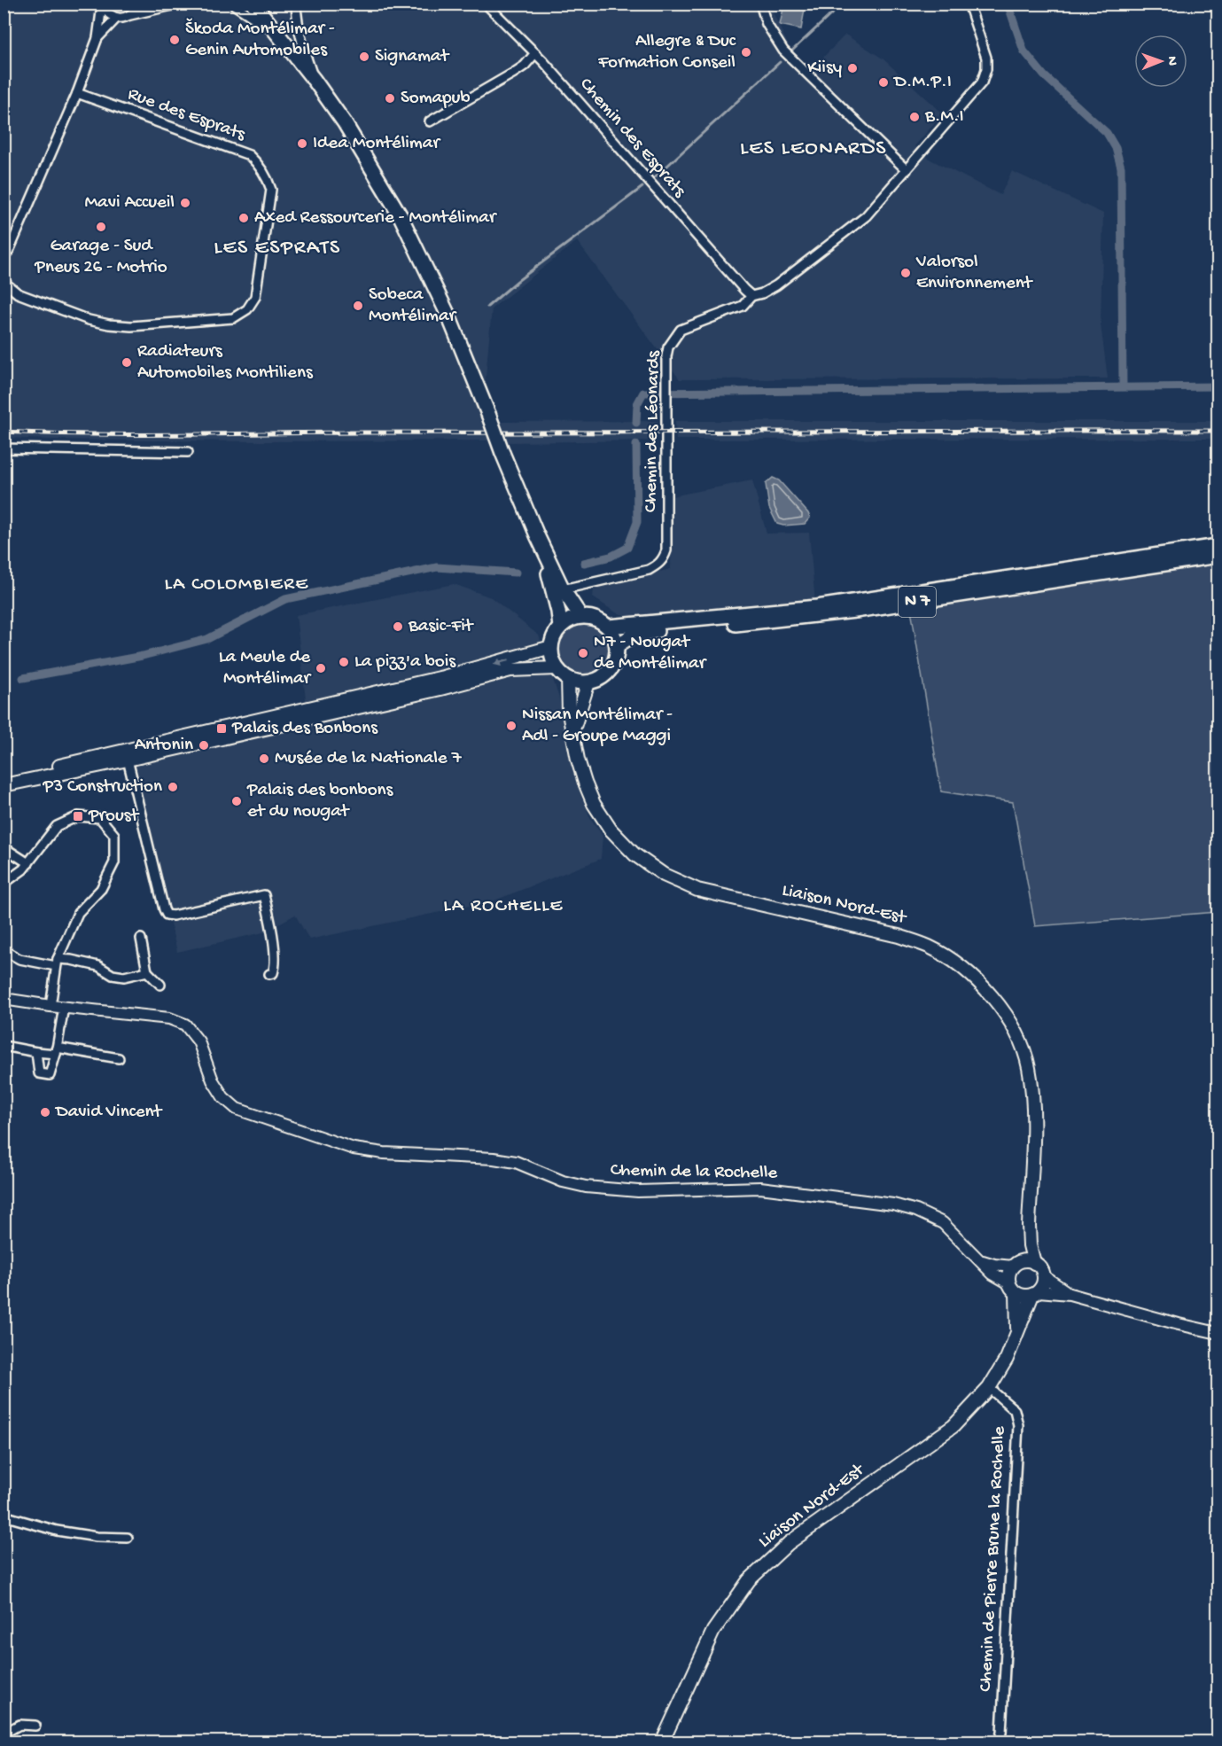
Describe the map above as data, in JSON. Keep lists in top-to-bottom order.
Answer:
{
  "streets": {
    "main road": ["N 7", "Liaison Nord-Est"],
    "street": [
      "Rue des Esprats",
      "Chemin des Esprats",
      "Chemin des Léonards",
      "Chemin de la Rochelle",
      "Chemin de Pierre Brune la Rochelle"
    ]
  },
  "crossings": [
    ["Chemin des Esprats", "Chemin des Léonards"],
    ["N 7", "Liaison Nord-Est"],
    ["Liaison Nord-Est", "Chemin de la Rochelle"],
    ["Liaison Nord-Est", "Chemin de Pierre Brune la Rochelle"]
  ],
  "districts": [
    "LES LEONARDS",
    "LES ESPRATS",
    "LA COLOMBIERE",
    "LA ROCHELLE"
  ],
  "places": {
    "other": [
      "Škoda Montélimar - Genin Automobiles",
      "Allegre & Duc Formation Conseil",
      "Signamat",
      "Kiisy",
      "D.M.P.I",
      "Somapub",
      "B.M.I",
      "Idea Montélimar",
      "Mavi Accueil",
      "Axed Ressourcerie - Montélimar",
      "Garage - Sud Pneus 26 - Motrio",
      "Valorsol Environnement",
      "Sobeca Montélimar",
      "Radiateurs Automobiles Montiliens",
      "Basic-Fit",
      "N7 - Nougat de Montélimar",
      "La pizz'a bois",
      "La Meule de Montélimar",
      "Nissan Montélimar - Adl - Groupe Maggi",
      "Antonin",
      "Musée de la Nationale 7",
      "P3 Construction",
      "Palais des bonbons et du nougat",
      "David Vincent"
    ],
    "transit": ["Palais des Bonbons", "Proust"]
  },
  "north": "right"
}
